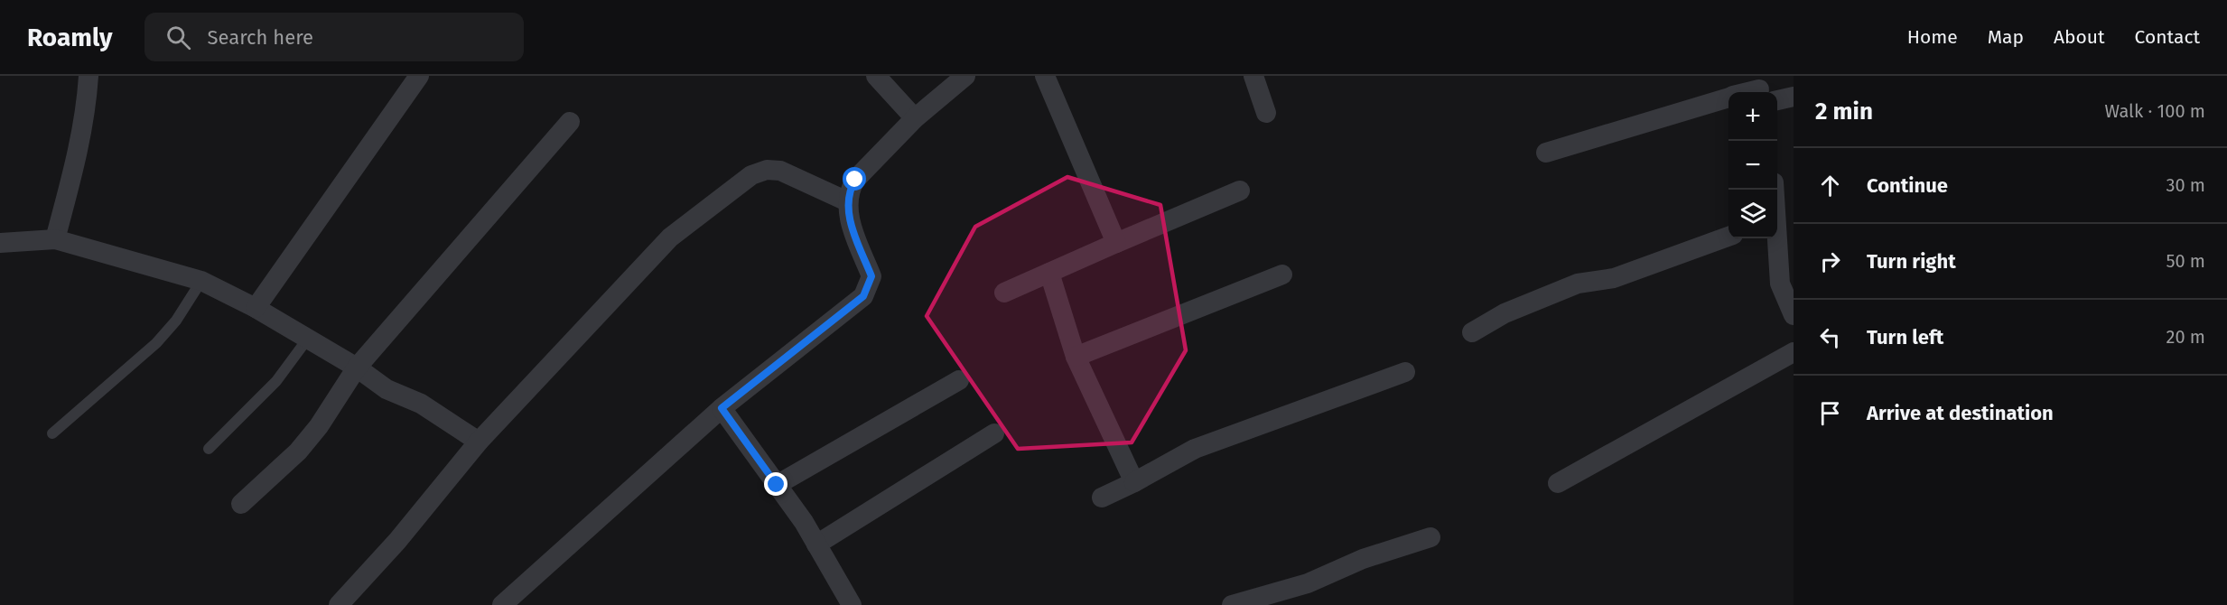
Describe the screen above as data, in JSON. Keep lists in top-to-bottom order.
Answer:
{
  "page": {
    "header": "Roamly",
    "search": "Search here",
    "nav": [
      "Home",
      "Map",
      "About",
      "Contact"
    ],
    "heading": ["2 min", "Walk · 100 m"],
    "map_buttons": ["+", "−"],
    "list": [
      ["Continue", "30 m"],
      ["Turn right", "50 m"],
      ["Turn left", "20 m"],
      "Arrive at destination"
    ]
  }
}
